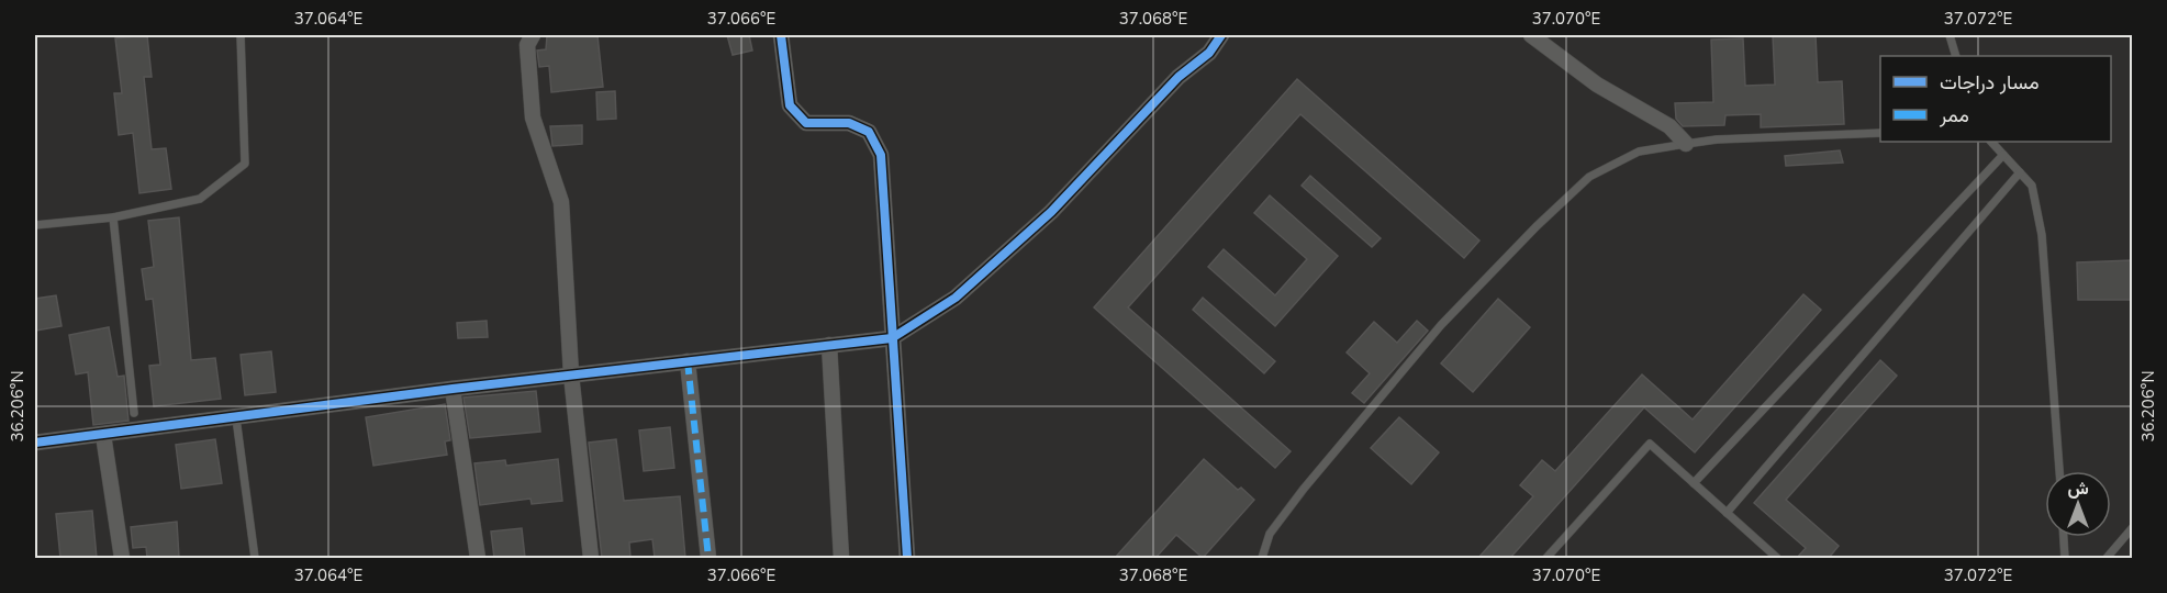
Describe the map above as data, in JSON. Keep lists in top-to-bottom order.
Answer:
{
  "legend": ["مسار دراجات", "ممر"],
  "north": "top",
  "coordinates": [
    "37.064°E",
    "37.066°E",
    "37.068°E",
    "37.070°E",
    "37.072°E",
    "36.206°N"
  ]
}
